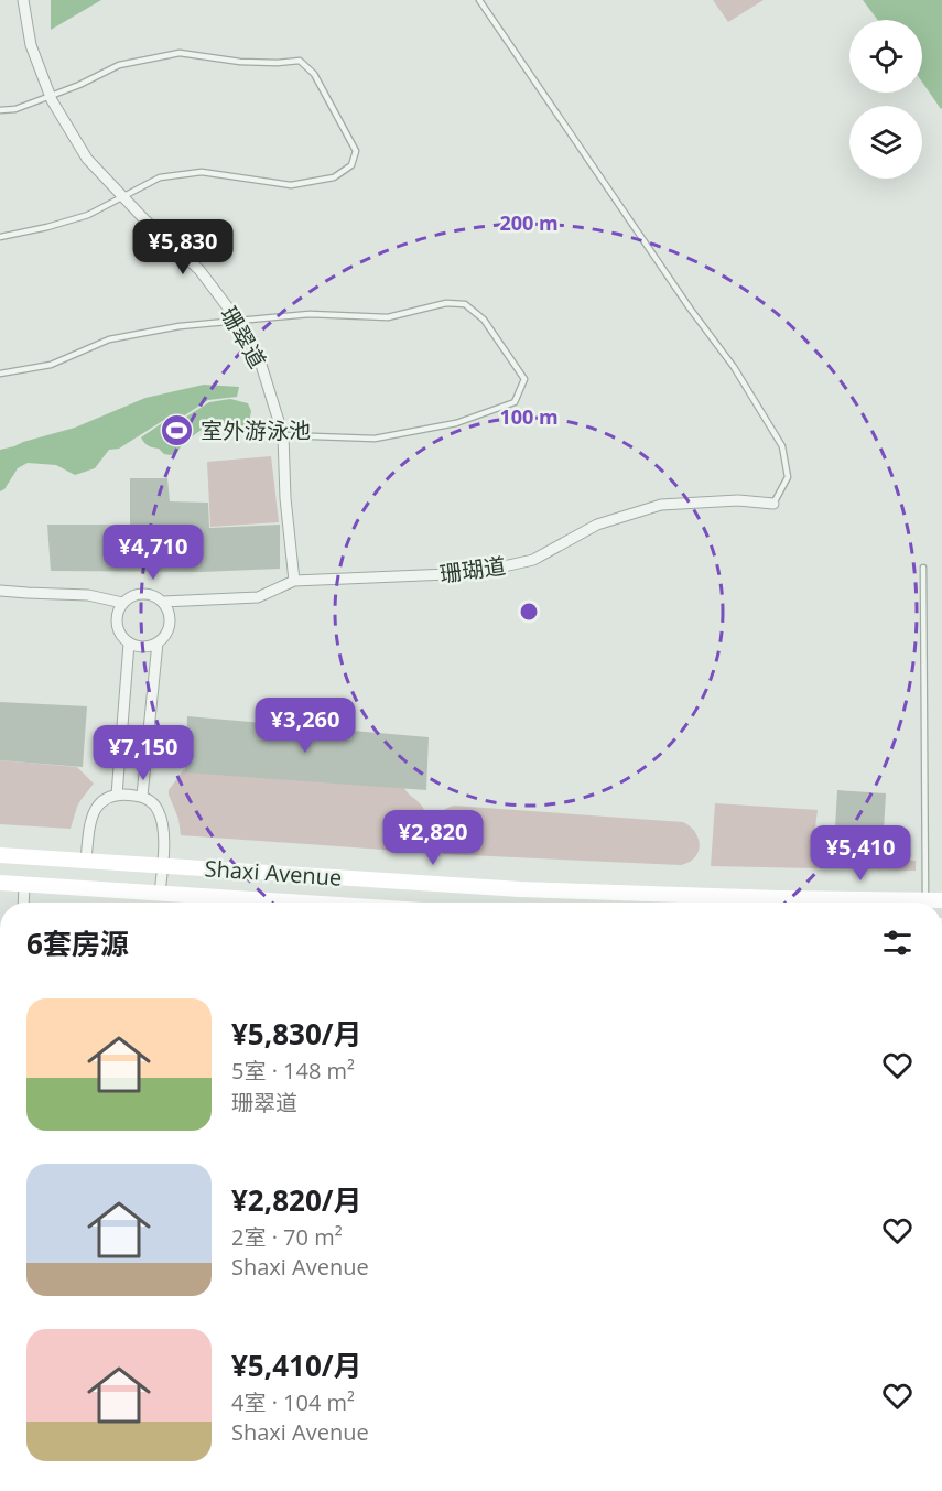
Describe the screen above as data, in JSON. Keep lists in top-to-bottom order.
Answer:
{
  "streets": {
    "main road": ["Shaxi Avenue"],
    "street": ["珊翠道", "珊瑚道"]
  },
  "crossings": [
    ["珊翠道", "珊瑚道"]
  ],
  "places": {
    "sports": ["室外游泳池"]
  },
  "page": {
    "price": [
      "¥5,830",
      "¥4,710",
      "¥3,260",
      "¥7,150",
      "¥2,820",
      "¥5,410"
    ],
    "heading": "6套房源",
    "list": [
      {
        "name": "¥5,830/月",
        "note": "5室 · 148 m² · 珊翠道"
      },
      {
        "name": "¥2,820/月",
        "note": "2室 · 70 m² · Shaxi Avenue"
      },
      {
        "name": "¥5,410/月",
        "note": "4室 · 104 m² · Shaxi Avenue"
      }
    ]
  },
  "rings": ["200 m", "100 m"]
}
